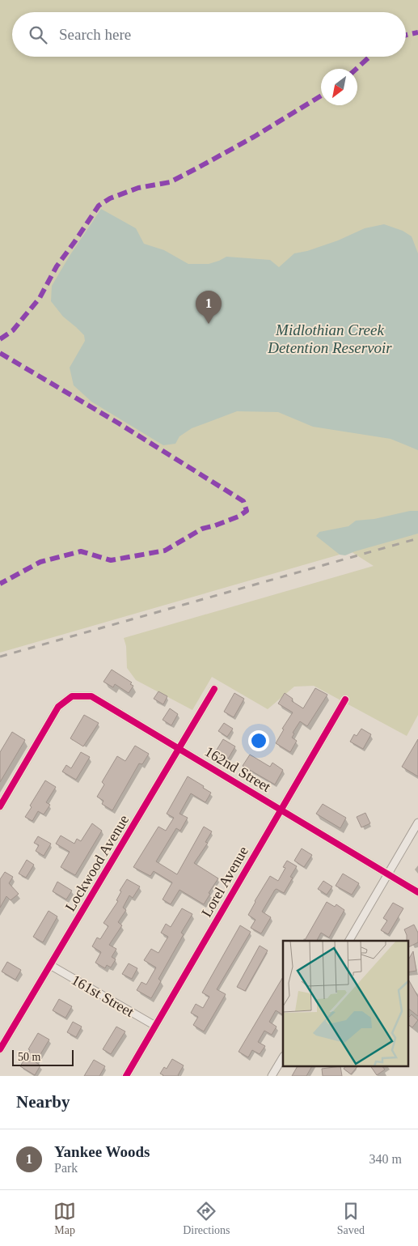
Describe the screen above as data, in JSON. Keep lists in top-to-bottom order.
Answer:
{
  "streets": {
    "street": [
      "162nd Street",
      "Lockwood Avenue",
      "Lorel Avenue",
      "161st Street"
    ]
  },
  "crossings": [
    ["162nd Street", "Lockwood Avenue"],
    ["162nd Street", "Lorel Avenue"],
    ["Lockwood Avenue", "161st Street"],
    ["Lorel Avenue", "161st Street"]
  ],
  "water": ["Midlothian Creek Detention Reservoir"],
  "scale_bar": "50 m",
  "north": "bottom left",
  "page": {
    "search": "Search here",
    "pins": "1",
    "scale": "50 m",
    "heading": "Nearby",
    "list": [
      {
        "mark": "1",
        "name": "Yankee Woods",
        "note": "Park",
        "value": "340 m"
      }
    ],
    "nav": ["Map", "Directions", "Saved"]
  }
}
